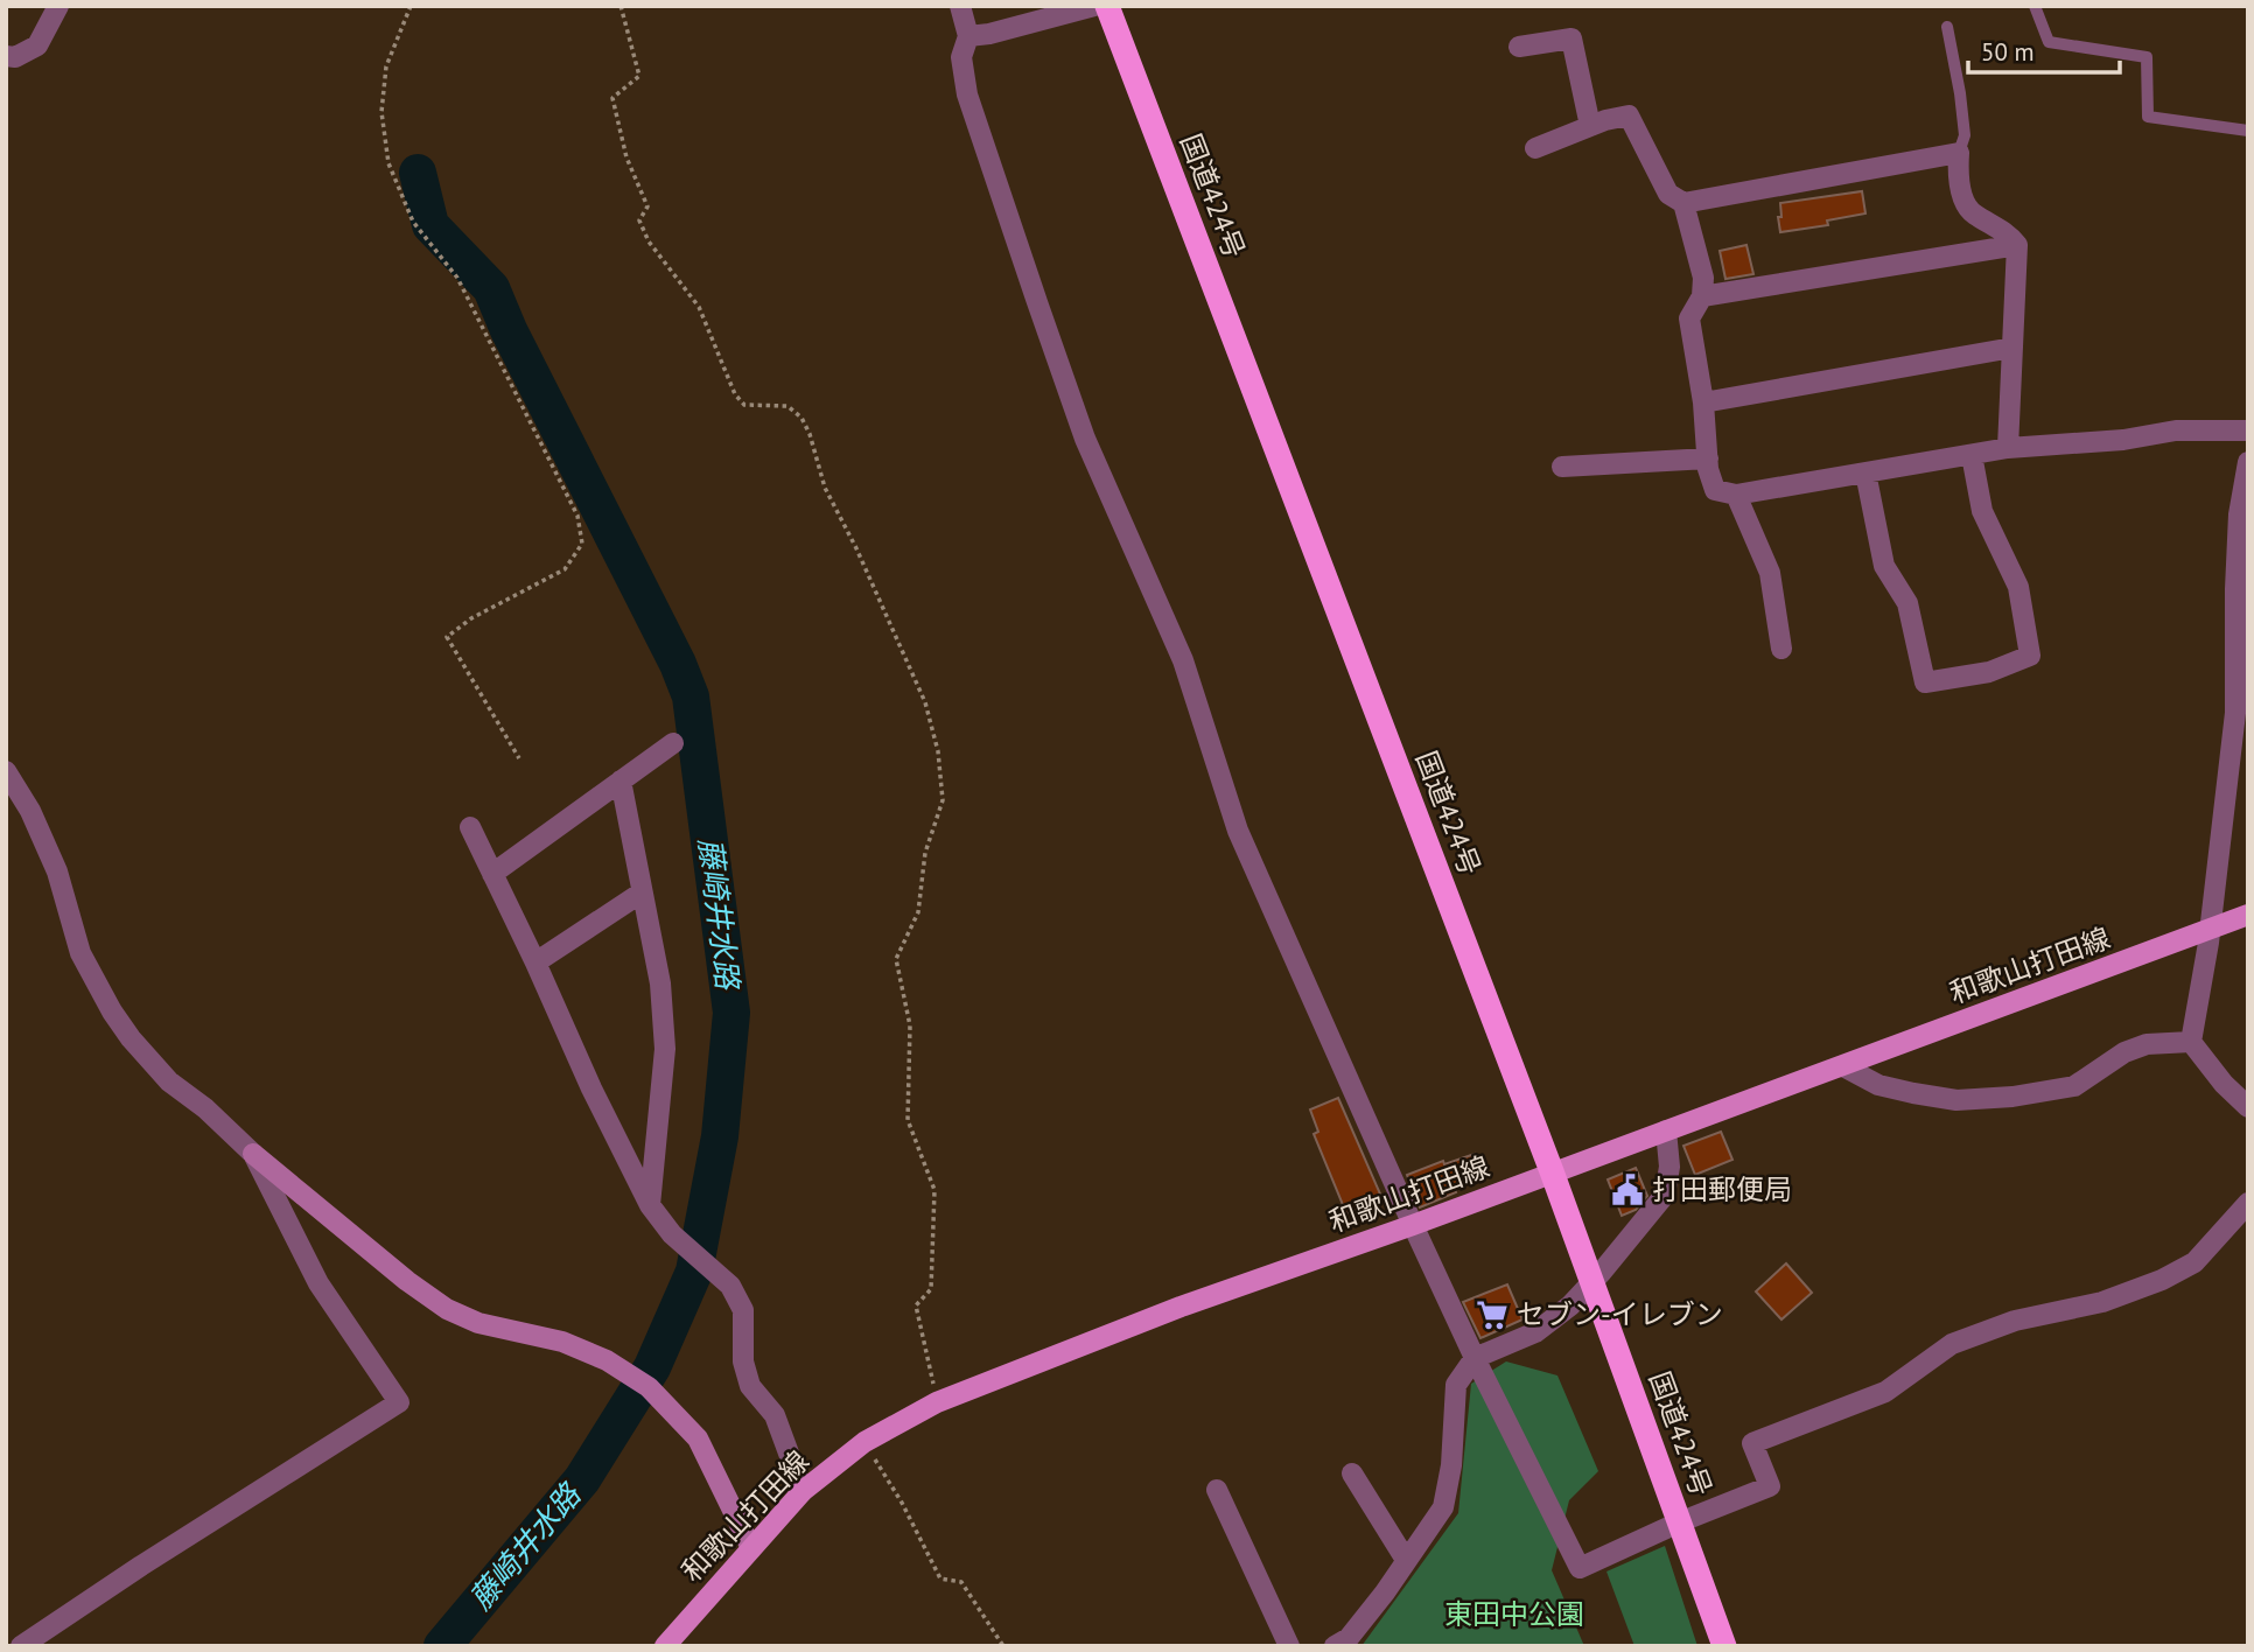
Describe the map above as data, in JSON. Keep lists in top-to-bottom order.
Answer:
{
  "streets": {
    "highway": ["国道424号"],
    "main road": ["和歌山打田線"]
  },
  "crossings": [
    ["国道424号", "和歌山打田線"]
  ],
  "water": ["藤崎井水路"],
  "parks": ["東田中公園"],
  "places": {
    "public building": ["打田郵便局"],
    "supermarket": ["セブン-イレブン"]
  },
  "scale_bar": "50 m"
}
